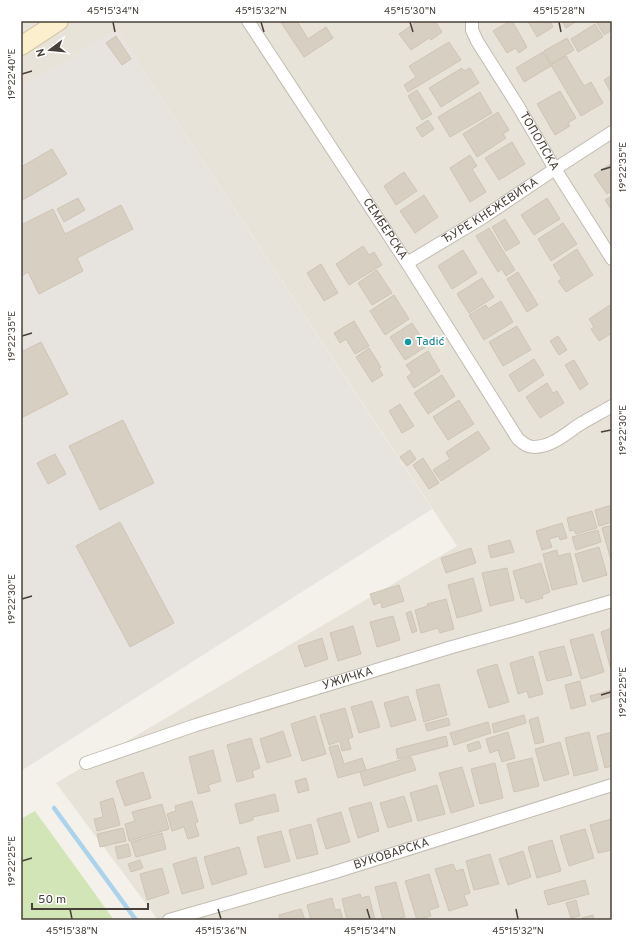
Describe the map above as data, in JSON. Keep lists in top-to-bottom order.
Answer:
{
  "streets": {
    "street": [
      "ТОПОЛСКА",
      "ЂУРЕ КНЕЖЕВИЋА",
      "СЕМБЕРСКА",
      "УЖИЧКА",
      "ВУКОВАРСКА"
    ]
  },
  "crossings": [
    ["ТОПОЛСКА", "ЂУРЕ КНЕЖЕВИЋА"],
    ["ЂУРЕ КНЕЖЕВИЋА", "СЕМБЕРСКА"]
  ],
  "places": ["Tadić"],
  "scale_bar": "50 m",
  "north": "left",
  "coordinates": [
    "45°15'34\"N",
    "45°15'32\"N",
    "45°15'30\"N",
    "45°15'28\"N",
    "19°22'40\"E",
    "19°22'35\"E",
    "19°22'30\"E",
    "19°22'25\"E",
    "45°15'38\"N",
    "45°15'36\"N"
  ]
}
